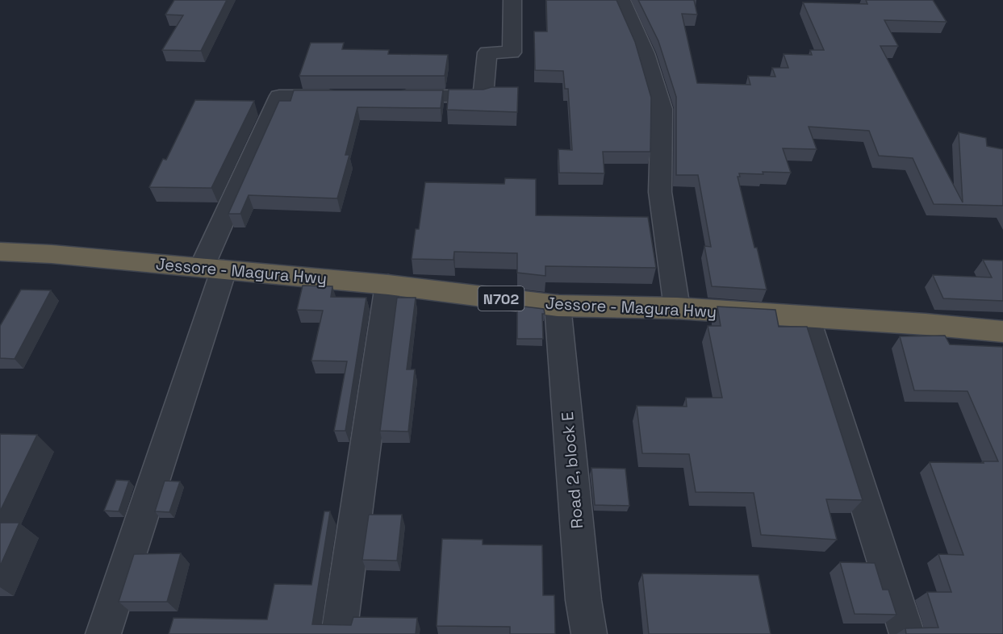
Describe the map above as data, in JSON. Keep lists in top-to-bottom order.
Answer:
{
  "streets": {
    "highway": ["Jessore - Magura Hwy", "N702"],
    "street": ["Road 2, block E"]
  },
  "crossings": [
    ["Jessore - Magura Hwy", "Road 2, block E"]
  ]
}
